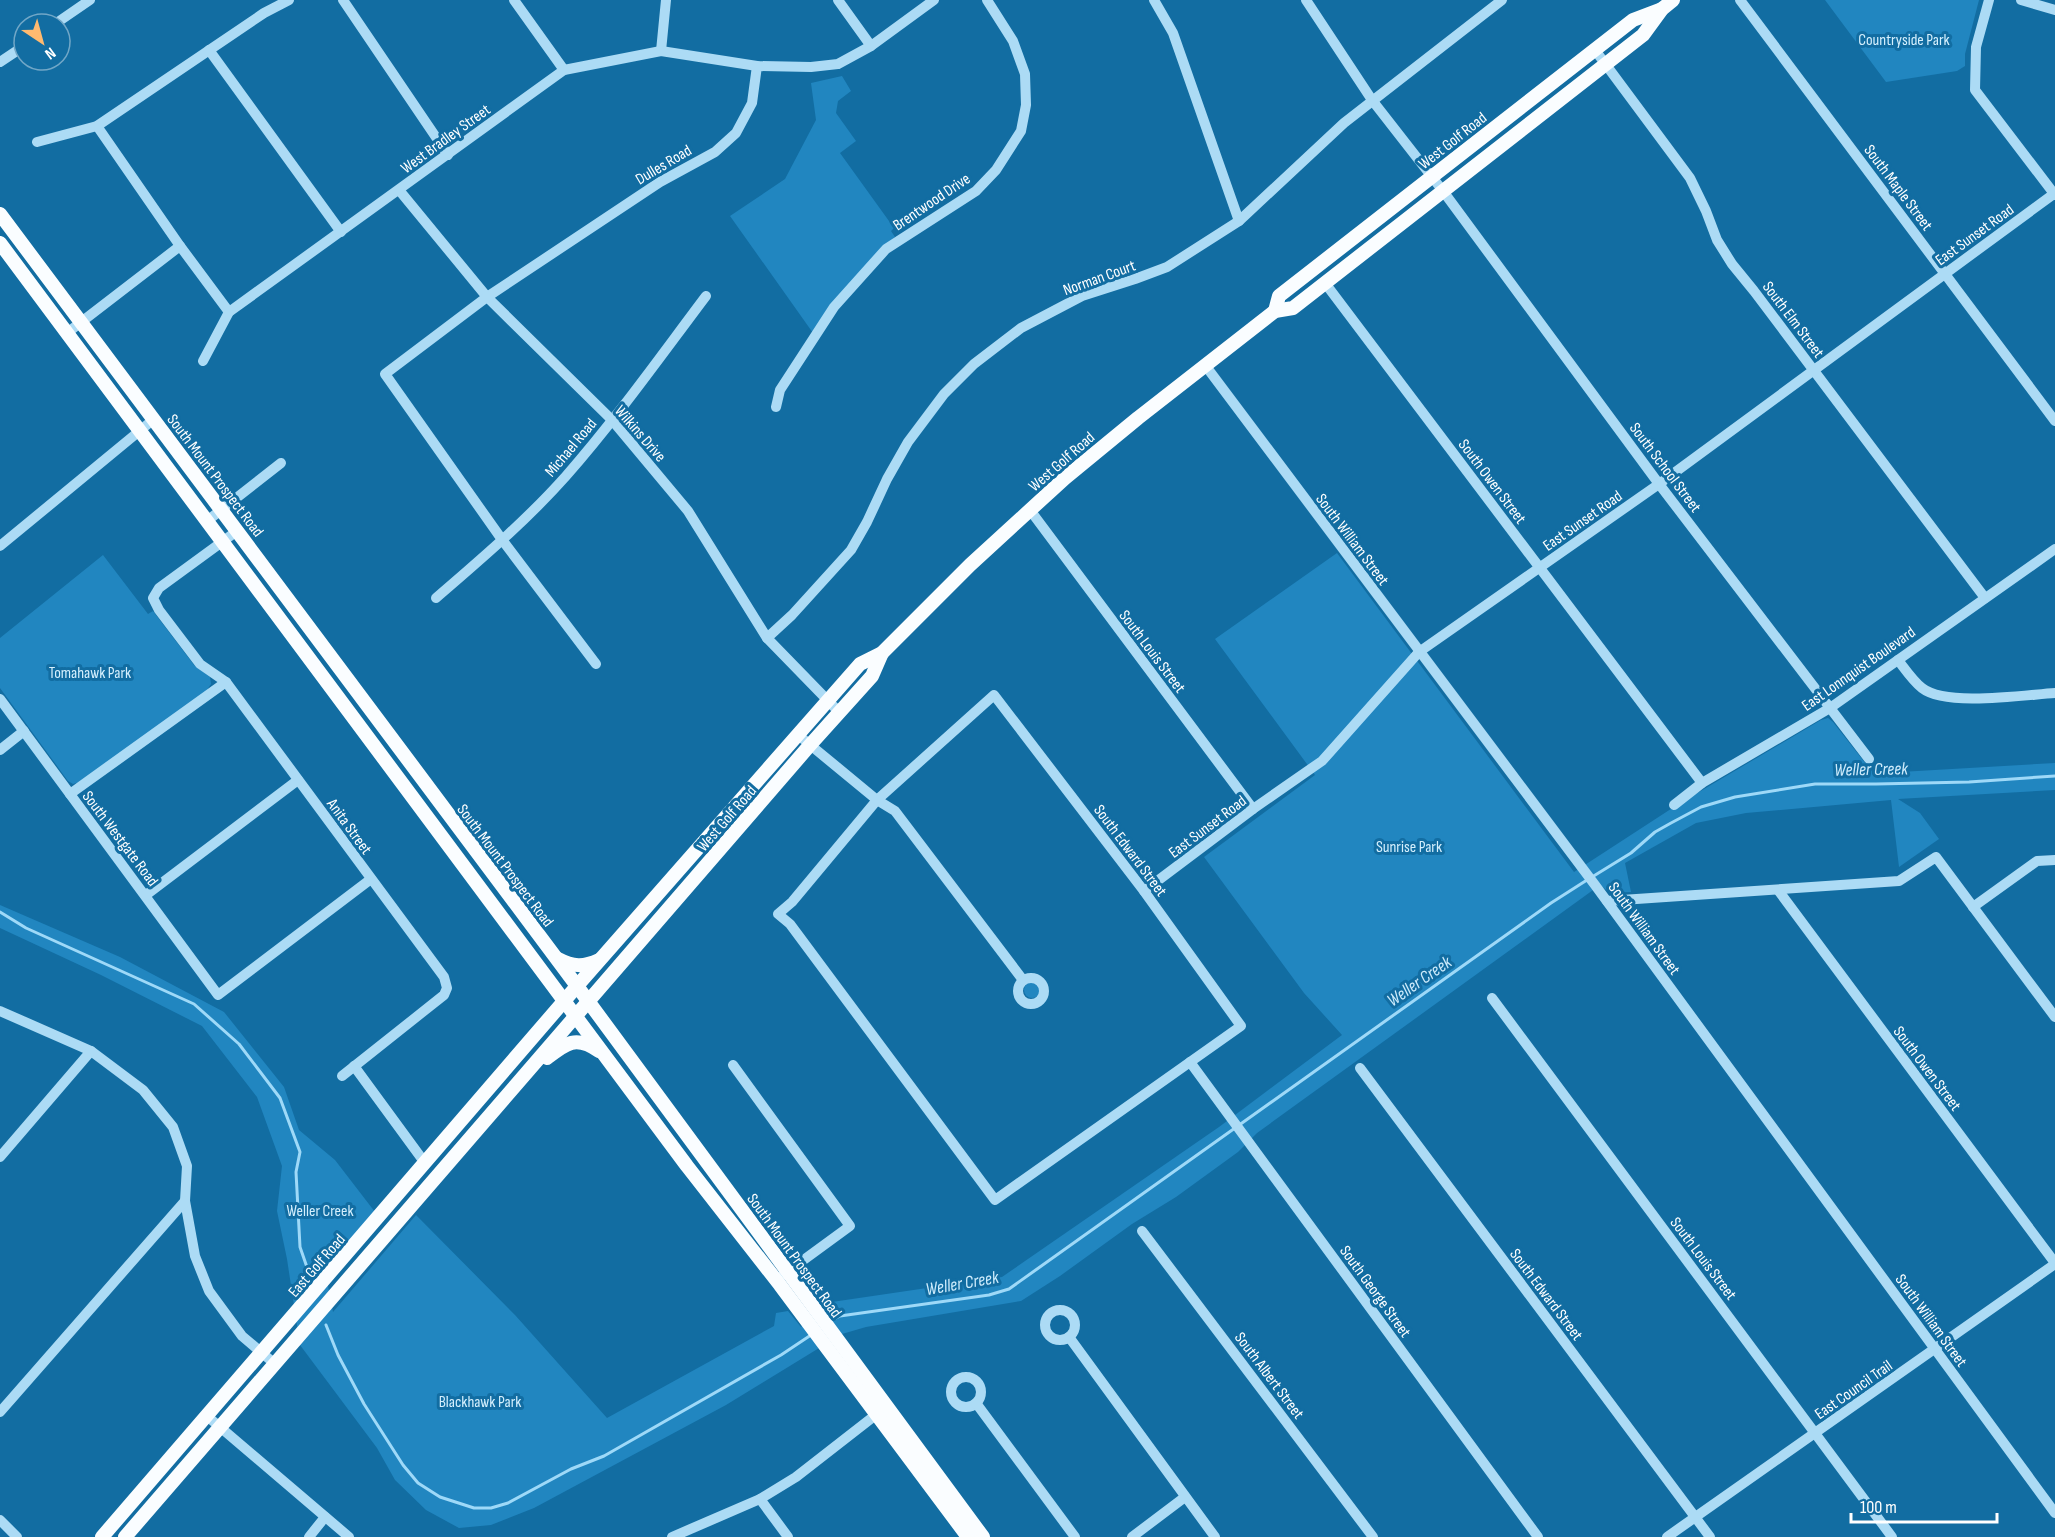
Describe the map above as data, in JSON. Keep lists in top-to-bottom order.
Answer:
{
  "streets": {
    "main road": ["West Golf Road", "South Mount Prospect Road", "East Golf Road"],
    "street": [
      "West Bradley Street",
      "Dulles Road",
      "South Maple Street",
      "Brentwood Drive",
      "East Sunset Road",
      "Norman Court",
      "South Elm Street",
      "Wilkins Drive",
      "Michael Road",
      "South School Street",
      "South Owen Street",
      "South William Street",
      "South Louis Street",
      "East Lonnquist Boulevard",
      "Anita Street",
      "South Westgate Road",
      "South Edward Street",
      "South George Street",
      "South Albert Street",
      "East Council Trail"
    ]
  },
  "crossings": [
    ["West Bradley Street", "Dulles Road"],
    ["West Bradley Street", "Wilkins Drive"],
    ["West Golf Road", "South Elm Street"],
    ["West Golf Road", "Wilkins Drive"],
    ["West Golf Road", "South School Street"],
    ["West Golf Road", "South Mount Prospect Road"],
    ["West Golf Road", "South Owen Street"],
    ["West Golf Road", "South William Street"],
    ["West Golf Road", "South Louis Street"],
    ["West Golf Road", "East Golf Road"],
    ["Dulles Road", "Wilkins Drive"],
    ["Dulles Road", "Michael Road"],
    ["South Maple Street", "East Sunset Road"],
    ["East Sunset Road", "South Elm Street"],
    ["East Sunset Road", "South School Street"],
    ["East Sunset Road", "South Owen Street"],
    ["East Sunset Road", "South William Street"],
    ["East Sunset Road", "South Louis Street"],
    ["East Sunset Road", "South Edward Street"],
    ["Norman Court", "Wilkins Drive"],
    ["Norman Court", "South School Street"],
    ["South Elm Street", "East Lonnquist Boulevard"],
    ["Wilkins Drive", "Michael Road"],
    ["South School Street", "East Lonnquist Boulevard"],
    ["South Mount Prospect Road", "Anita Street"],
    ["South Mount Prospect Road", "East Golf Road"],
    ["South Owen Street", "East Lonnquist Boulevard"],
    ["South Owen Street", "East Council Trail"],
    ["South William Street", "East Council Trail"],
    ["South Louis Street", "East Council Trail"],
    ["Anita Street", "South Westgate Road"],
    ["South Edward Street", "South George Street"],
    ["South Edward Street", "East Council Trail"]
  ],
  "water": ["Weller Creek"],
  "parks": [
    "Countryside Park",
    "Tomahawk Park",
    "Sunrise Park",
    "Weller Creek",
    "Blackhawk Park"
  ],
  "scale_bar": "100 m",
  "north": "bottom right"
}
